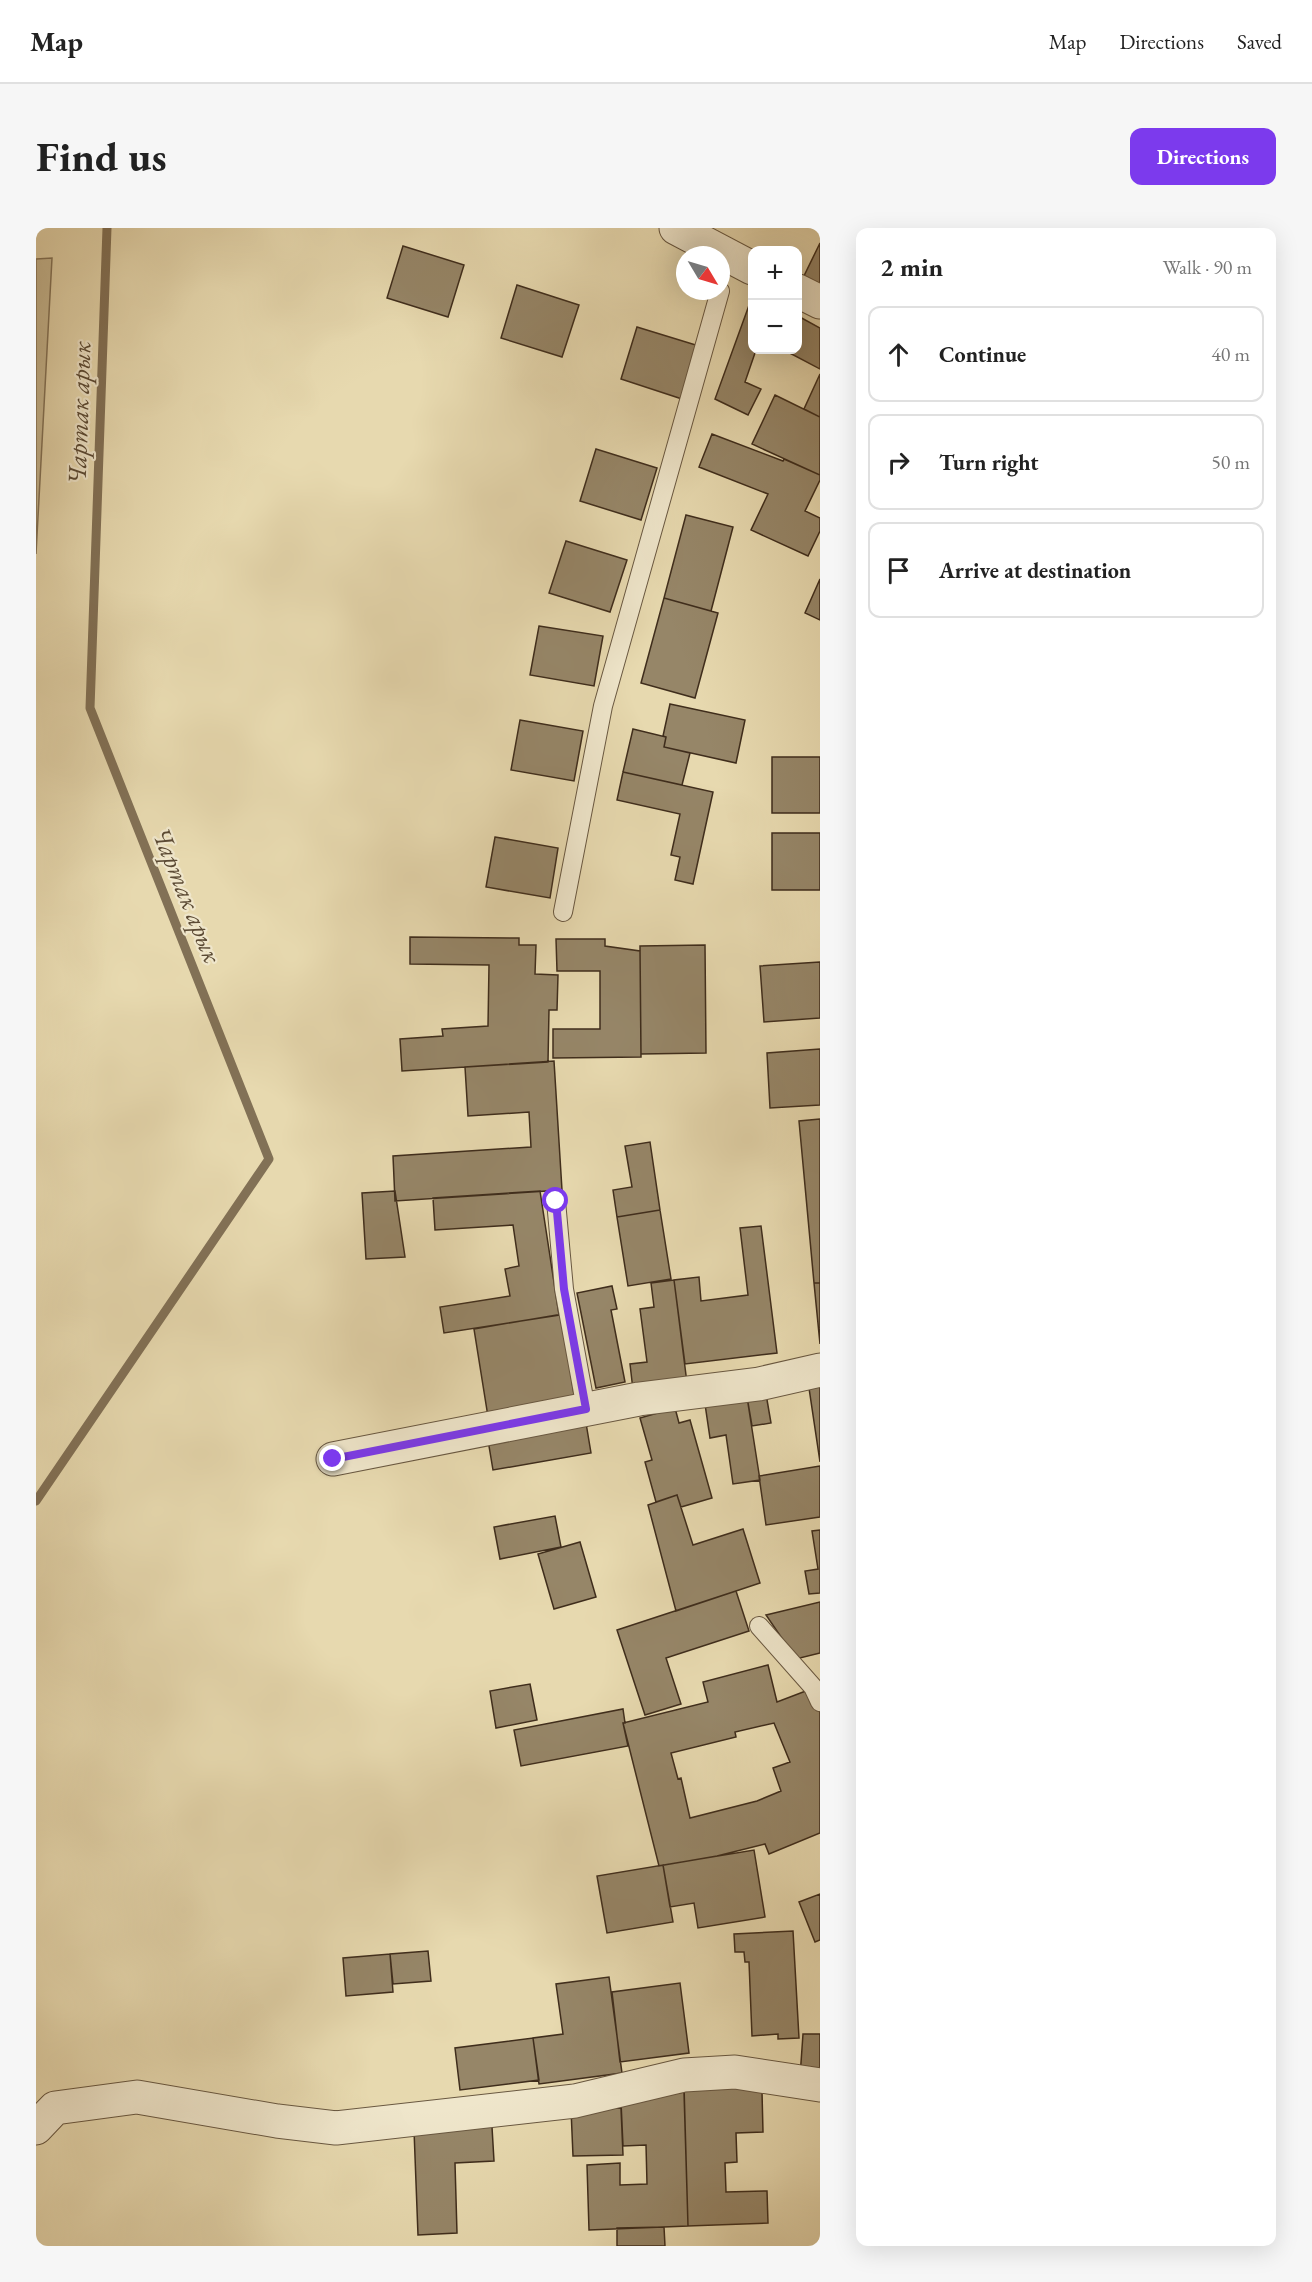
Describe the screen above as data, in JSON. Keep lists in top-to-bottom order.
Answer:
{
  "water": ["Чартак арык"],
  "north": "bottom right",
  "page": {
    "header": "Map",
    "nav": ["Map", "Directions", "Saved"],
    "buttons": "Directions",
    "title": "Find us",
    "heading": ["2 min", "Walk · 90 m"],
    "map_buttons": ["+", "−"],
    "list": [
      ["Continue", "40 m"],
      ["Turn right", "50 m"],
      "Arrive at destination"
    ]
  }
}
